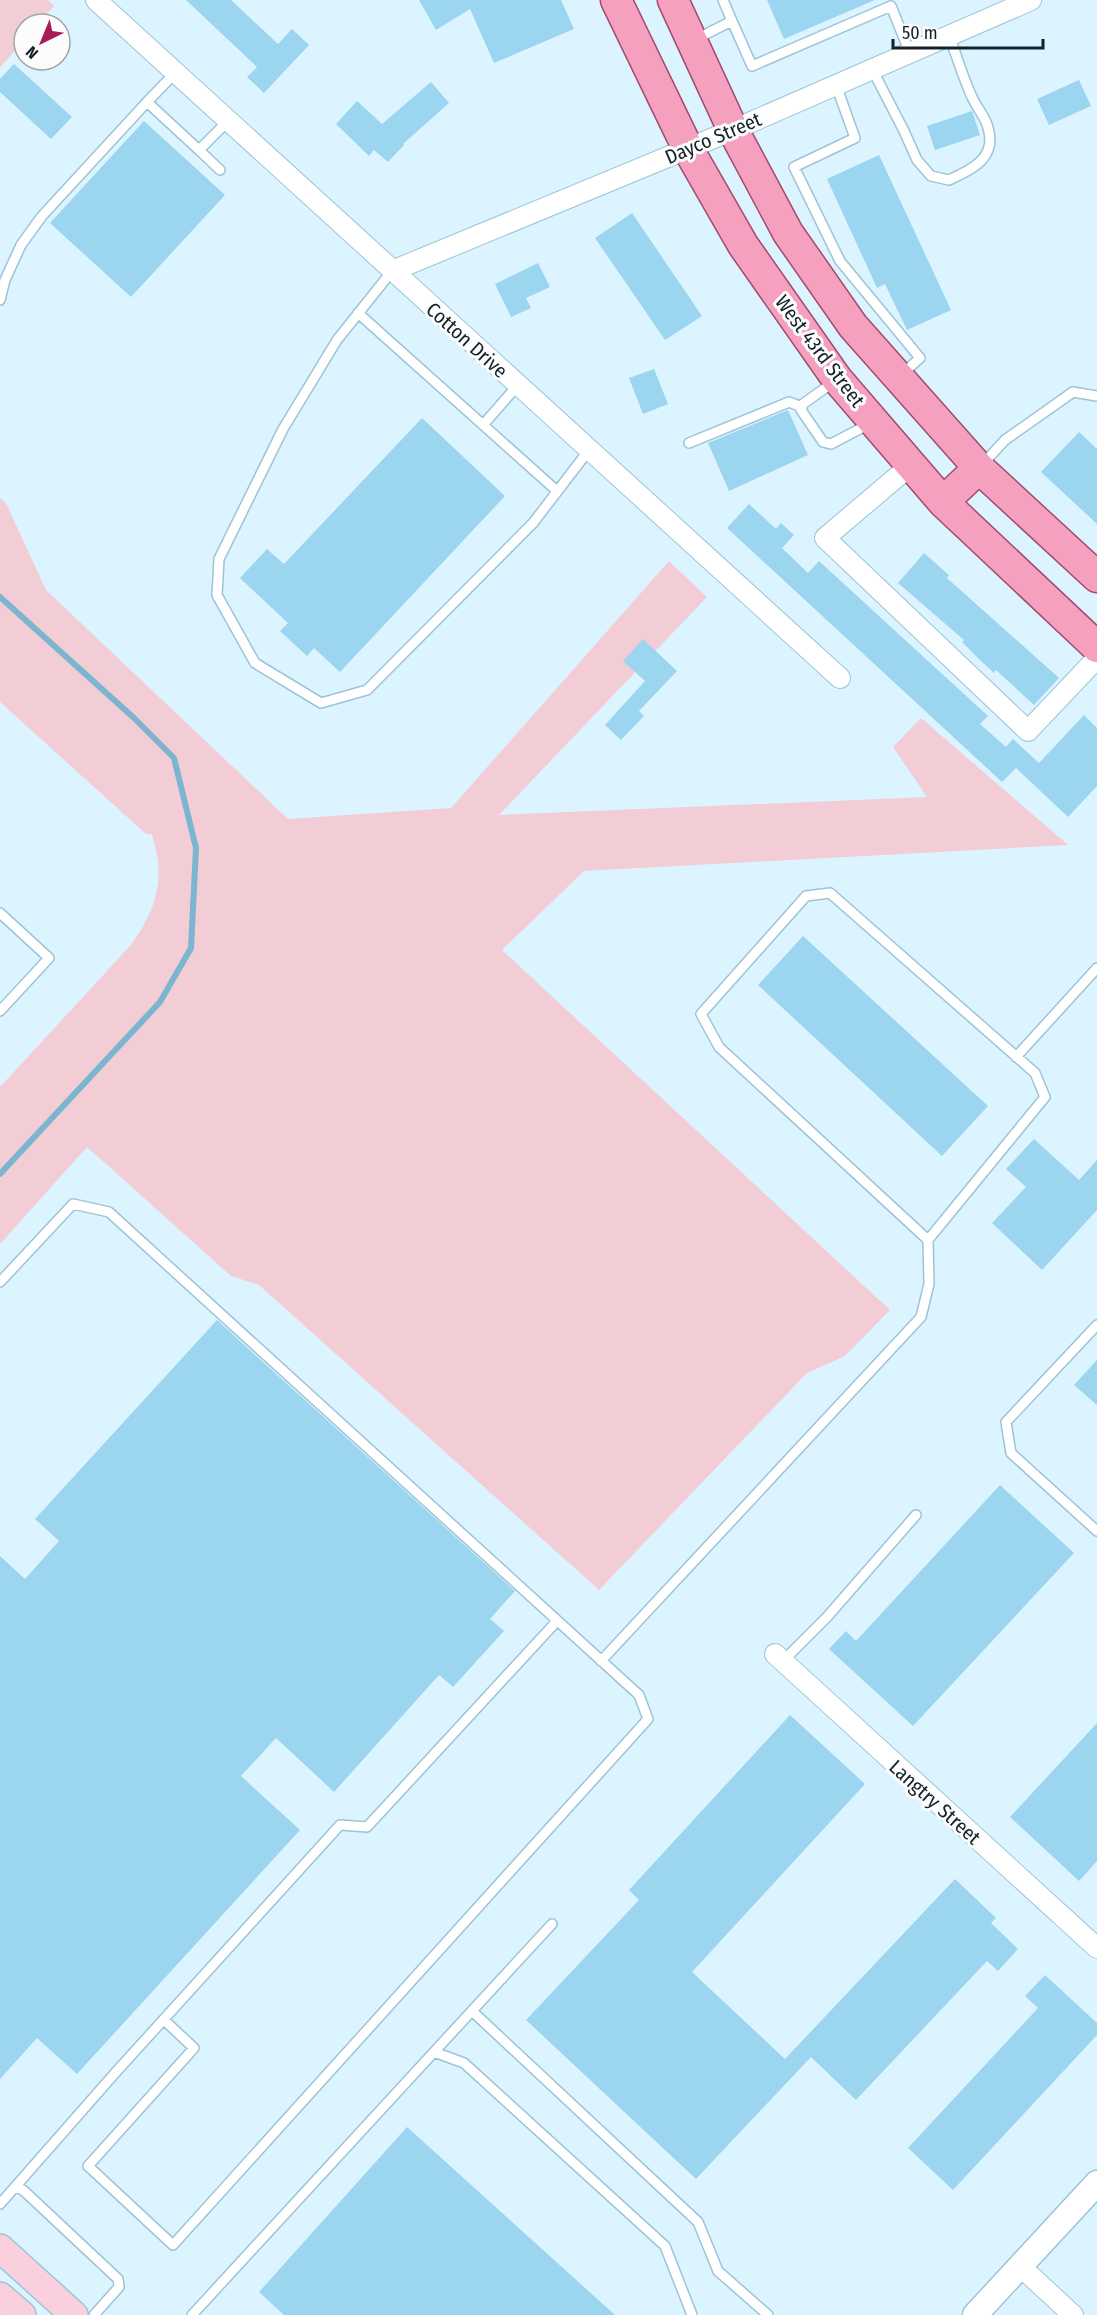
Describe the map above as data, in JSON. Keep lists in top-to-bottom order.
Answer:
{
  "streets": {
    "main road": ["West 43rd Street"],
    "street": ["Dayco Street", "Cotton Drive", "Langtry Street"]
  },
  "crossings": [
    ["Dayco Street", "Cotton Drive"],
    ["Dayco Street", "West 43rd Street"]
  ],
  "scale_bar": "50 m",
  "north": "bottom left"
}
